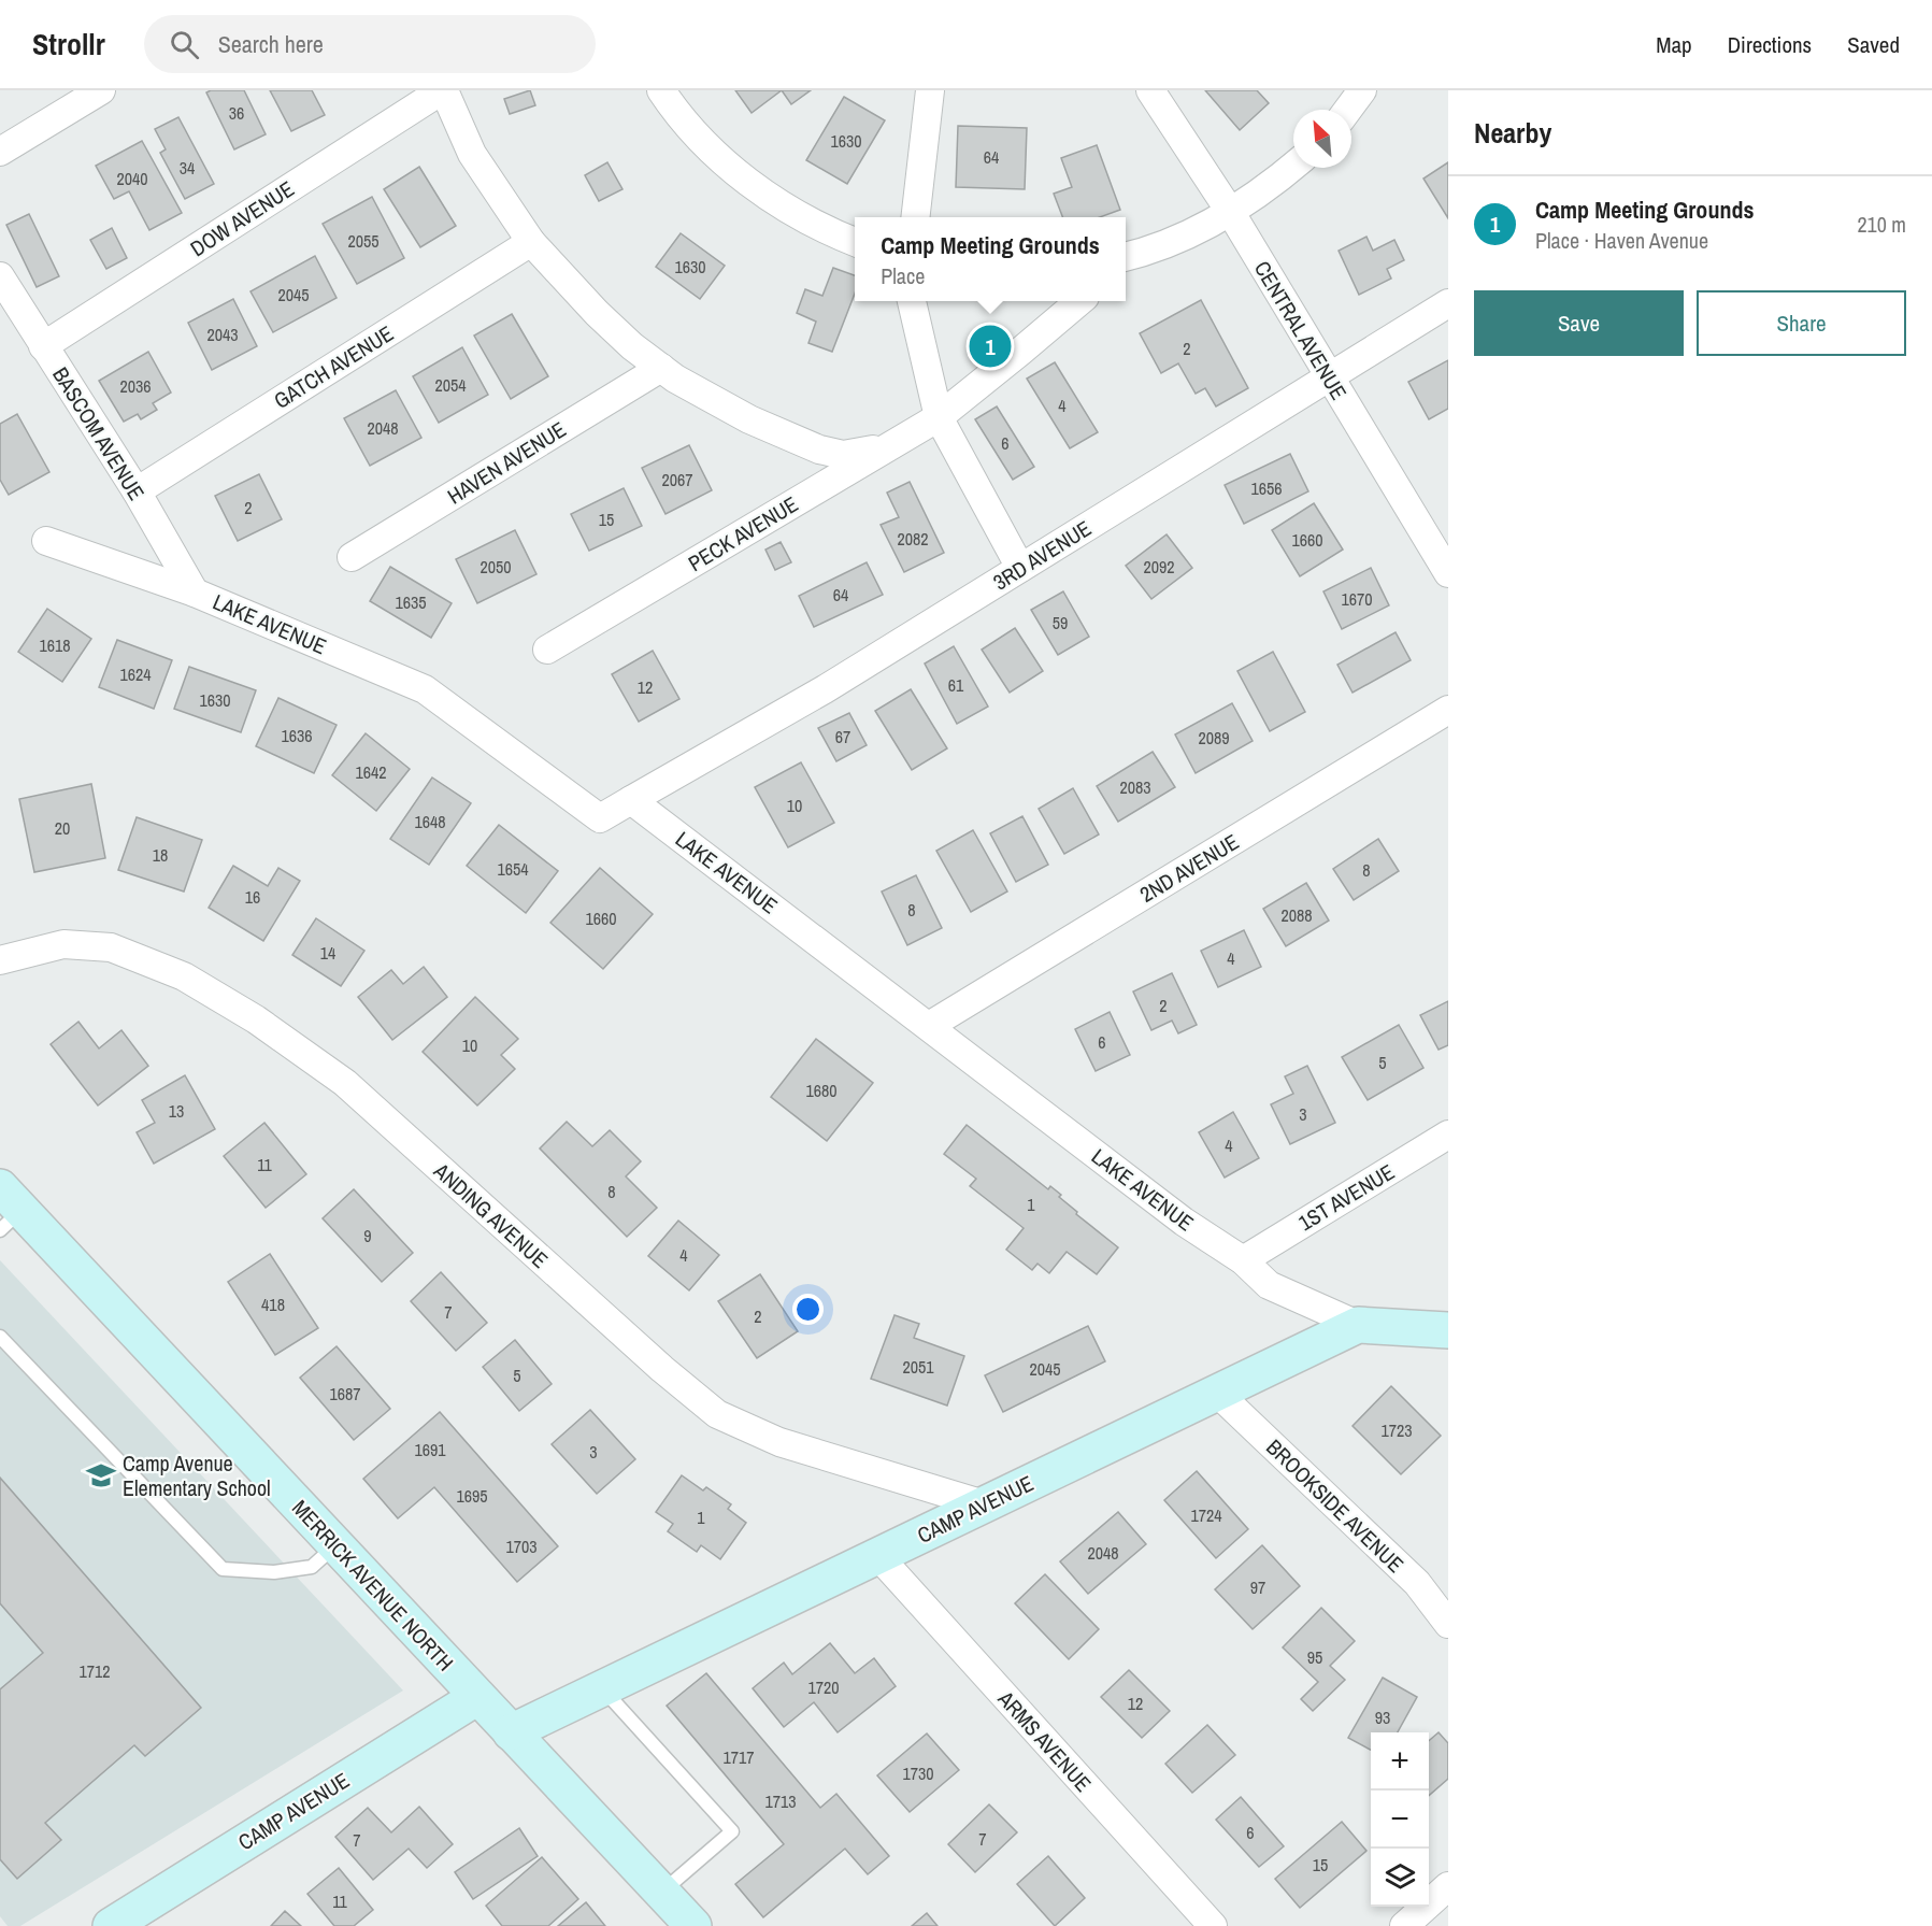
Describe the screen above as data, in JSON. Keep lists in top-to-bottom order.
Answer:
{
  "streets": {
    "street": [
      "DOW AVENUE",
      "CENTRAL AVENUE",
      "GATCH AVENUE",
      "BASCOM AVENUE",
      "HAVEN AVENUE",
      "PECK AVENUE",
      "3RD AVENUE",
      "LAKE AVENUE",
      "2ND AVENUE",
      "1ST AVENUE",
      "ANDING AVENUE",
      "BROOKSIDE AVENUE",
      "CAMP AVENUE",
      "MERRICK AVENUE NORTH",
      "ARMS AVENUE"
    ]
  },
  "crossings": [
    ["DOW AVENUE", "BASCOM AVENUE"],
    ["CENTRAL AVENUE", "3RD AVENUE"],
    ["GATCH AVENUE", "BASCOM AVENUE"],
    ["BASCOM AVENUE", "LAKE AVENUE"],
    ["3RD AVENUE", "LAKE AVENUE"],
    ["LAKE AVENUE", "2ND AVENUE"],
    ["LAKE AVENUE", "1ST AVENUE"],
    ["LAKE AVENUE", "CAMP AVENUE"],
    ["ANDING AVENUE", "CAMP AVENUE"],
    ["BROOKSIDE AVENUE", "CAMP AVENUE"],
    ["CAMP AVENUE", "MERRICK AVENUE NORTH"],
    ["CAMP AVENUE", "ARMS AVENUE"]
  ],
  "places": {
    "school or university": ["Camp Avenue Elementary School"]
  },
  "house_numbers": [
    "36",
    "1630",
    "64",
    "34",
    "2040",
    "2055",
    "1630",
    "2045",
    "2043",
    "2",
    "2054",
    "2036",
    "4",
    "2048",
    "6",
    "2067",
    "1656",
    "2",
    "15",
    "2082",
    "1660",
    "2050",
    "2092",
    "64",
    "1670",
    "1635",
    "59",
    "1618",
    "1624",
    "61",
    "12",
    "1630",
    "1636",
    "67",
    "2089",
    "1642",
    "2083",
    "10",
    "1648",
    "20",
    "18",
    "1654",
    "8",
    "16",
    "8",
    "2088",
    "1660",
    "14",
    "4",
    "2",
    "6",
    "10",
    "5",
    "1680",
    "13",
    "3",
    "4",
    "11",
    "8",
    "1",
    "9",
    "4",
    "418",
    "7",
    "2",
    "2051",
    "2045",
    "5",
    "1687",
    "1723",
    "1691",
    "3",
    "1695",
    "1724",
    "1",
    "1703",
    "2048",
    "97",
    "95",
    "1712",
    "1720",
    "12",
    "93",
    "1717",
    "1730",
    "1713",
    "6",
    "7",
    "7",
    "15",
    "11"
  ],
  "north": "top left",
  "page": {
    "header": "Strollr",
    "search": "Search here",
    "nav": ["Map", "Directions", "Saved"],
    "heading": "Nearby",
    "list": [
      {
        "mark": "1",
        "name": "Camp Meeting Grounds",
        "note": "Place · Haven Avenue",
        "value": "210 m"
      }
    ],
    "popup": ["Camp Meeting Grounds", "Place"],
    "buttons": ["Save", "Share"],
    "pins": "1",
    "map_buttons": ["+", "−"]
  }
}
